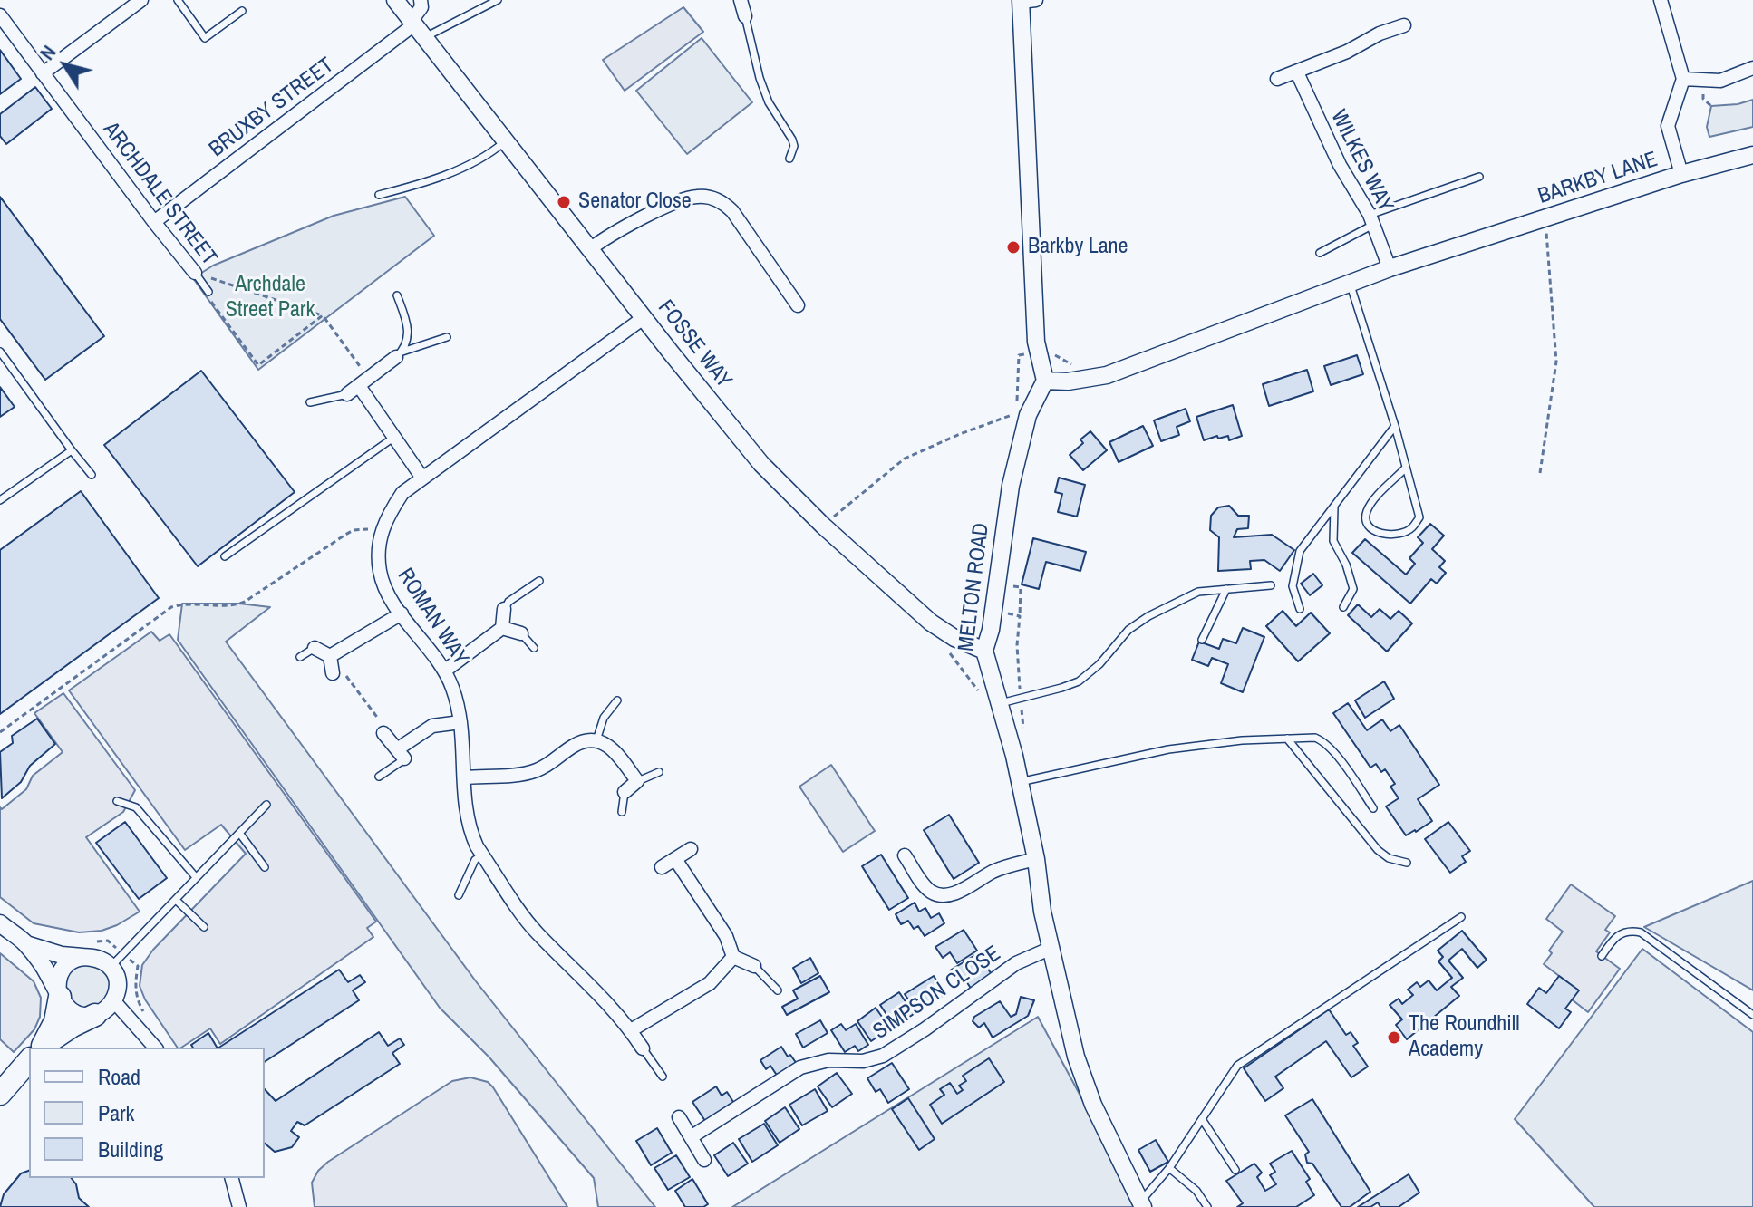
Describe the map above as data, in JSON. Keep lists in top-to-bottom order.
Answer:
{
  "streets": {
    "street": [
      "BRUXBY STREET",
      "WILKES WAY",
      "BARKBY LANE",
      "ARCHDALE STREET",
      "FOSSE WAY",
      "MELTON ROAD",
      "ROMAN WAY",
      "SIMPSON CLOSE"
    ]
  },
  "crossings": [
    ["BRUXBY STREET", "ARCHDALE STREET"],
    ["BRUXBY STREET", "FOSSE WAY"],
    ["WILKES WAY", "BARKBY LANE"],
    ["BARKBY LANE", "MELTON ROAD"],
    ["FOSSE WAY", "MELTON ROAD"],
    ["FOSSE WAY", "ROMAN WAY"],
    ["MELTON ROAD", "SIMPSON CLOSE"]
  ],
  "parks": ["Archdale Street Park"],
  "places": ["Senator Close", "Barkby Lane", "The Roundhill Academy"],
  "legend": ["Road", "Park", "Building"],
  "north": "top left"
}
